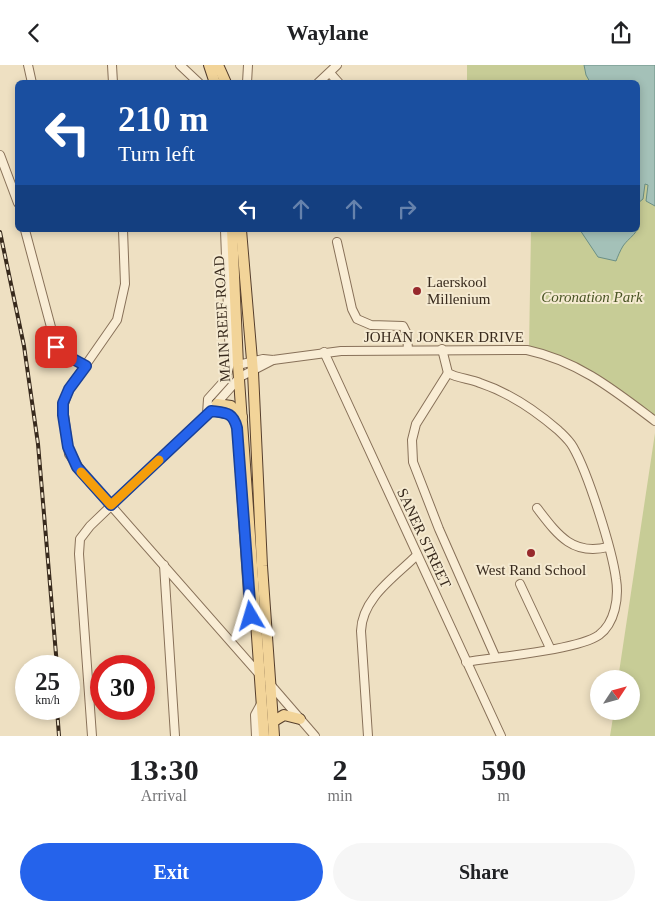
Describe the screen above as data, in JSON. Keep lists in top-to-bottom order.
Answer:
{
  "streets": {
    "main road": ["MAIN REEF ROAD"],
    "street": ["JOHAN JONKER DRIVE", "SANER STREET"]
  },
  "crossings": [
    ["MAIN REEF ROAD", "JOHAN JONKER DRIVE"],
    ["JOHAN JONKER DRIVE", "SANER STREET"]
  ],
  "parks": ["Coronation Park"],
  "places": ["Laerskool Millenium", "West Rand School"],
  "north": "top right",
  "page": {
    "header": "Waylane",
    "turn": ["210 m", "Turn left"],
    "speed": "25 km/h",
    "limit": "30",
    "eta": [
      "13:30",
      "Arrival",
      "2",
      "min",
      "590",
      "m"
    ],
    "buttons": ["Exit", "Share"]
  }
}
